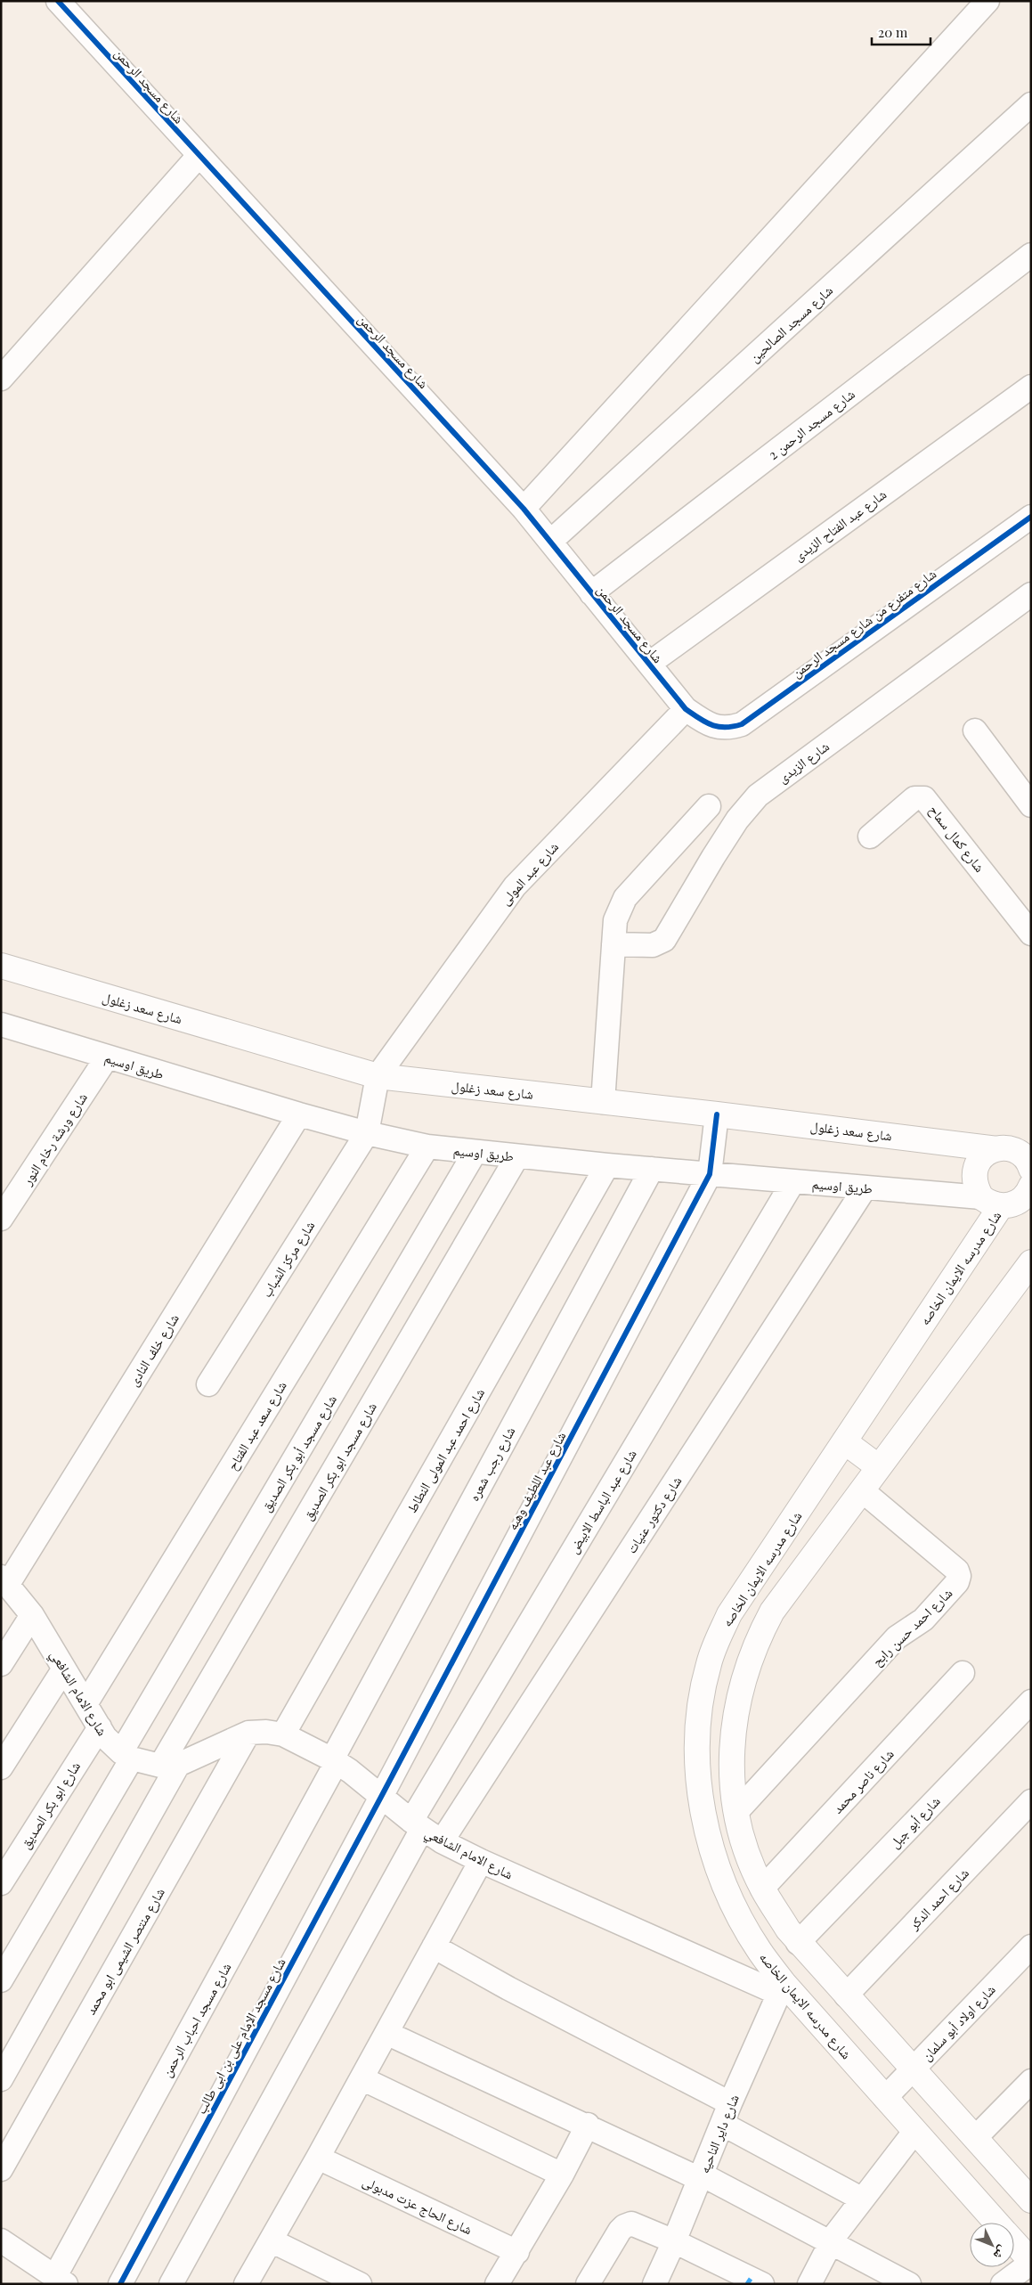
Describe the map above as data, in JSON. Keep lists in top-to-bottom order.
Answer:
{
  "streets": {
    "street": [
      "شارع مسجد الرحمن",
      "شارع مسجد الصالحين",
      "شارع مسجد الرحمن 2",
      "شارع عبد الفتاح الزيدى",
      "شارع متفرع من شارع مسجد الرحمن",
      "شارع الزيدى",
      "شارع كمال سماح",
      "شارع عبد المولى",
      "شارع سعد زغلول",
      "طريق اوسيم",
      "شارع ورشة رخام النور",
      "شارع مركز الشباب",
      "شارع مدرسه الايمان الخاصه",
      "شارع خلف النادى",
      "شارع سعد عبد الفتاح",
      "شارع احمد عبد المولى النطاط",
      "شارع مسجد أبو بكر الصديق",
      "شارع مسجد ابو بكر الصديق",
      "شارع رجب شعره",
      "شارع عبد اللطيف وهبه",
      "شارع عبد الباسط الابيض",
      "شارع دكتور عنيات",
      "شارع احمد حسن رابح",
      "شارع الامام الشافعي",
      "شارع ناصر محمد",
      "شارع ابو بكر الصديق",
      "شارع أبو جبل",
      "شارع احمد الدكر",
      "شارع منتصر الشيمى ابو محمد",
      "شارع مسجد احباب الرحمن",
      "شارع اولاد أبو سلمان",
      "شارع مسجد الإمام على بن ابى طالب",
      "شارع داير الناحيه",
      "شارع الحاج عزت مدبولى"
    ]
  },
  "crossings": [
    ["شارع مسجد الرحمن", "شارع مسجد الصالحين"],
    ["شارع مسجد الرحمن", "شارع مسجد الرحمن 2"],
    ["شارع مسجد الرحمن", "شارع عبد الفتاح الزيدى"],
    ["شارع مسجد الرحمن", "شارع متفرع من شارع مسجد الرحمن"],
    ["شارع مسجد الرحمن", "شارع عبد المولى"],
    ["شارع متفرع من شارع مسجد الرحمن", "شارع عبد المولى"],
    ["شارع عبد المولى", "شارع سعد زغلول"],
    ["طريق اوسيم", "شارع ورشة رخام النور"],
    ["طريق اوسيم", "شارع مركز الشباب"],
    ["طريق اوسيم", "شارع مدرسه الايمان الخاصه"],
    ["طريق اوسيم", "شارع خلف النادى"],
    ["طريق اوسيم", "شارع سعد عبد الفتاح"],
    ["طريق اوسيم", "شارع احمد عبد المولى النطاط"],
    ["طريق اوسيم", "شارع مسجد أبو بكر الصديق"],
    ["طريق اوسيم", "شارع مسجد ابو بكر الصديق"],
    ["طريق اوسيم", "شارع رجب شعره"],
    ["طريق اوسيم", "شارع عبد اللطيف وهبه"],
    ["طريق اوسيم", "شارع عبد الباسط الابيض"],
    ["طريق اوسيم", "شارع دكتور عنيات"],
    ["شارع مدرسه الايمان الخاصه", "شارع الامام الشافعي"],
    ["شارع مدرسه الايمان الخاصه", "شارع اولاد أبو سلمان"],
    ["شارع مدرسه الايمان الخاصه", "شارع داير الناحيه"],
    ["شارع خلف النادى", "شارع الامام الشافعي"],
    ["شارع سعد عبد الفتاح", "شارع الامام الشافعي"],
    ["شارع احمد عبد المولى النطاط", "شارع الامام الشافعي"],
    ["شارع مسجد أبو بكر الصديق", "شارع الامام الشافعي"],
    ["شارع مسجد ابو بكر الصديق", "شارع الامام الشافعي"],
    ["شارع رجب شعره", "شارع الامام الشافعي"],
    ["شارع رجب شعره", "شارع مسجد احباب الرحمن"],
    ["شارع عبد اللطيف وهبه", "شارع الامام الشافعي"],
    ["شارع عبد اللطيف وهبه", "شارع مسجد الإمام على بن ابى طالب"],
    ["شارع عبد الباسط الابيض", "شارع الامام الشافعي"],
    ["شارع دكتور عنيات", "شارع الامام الشافعي"],
    ["شارع الامام الشافعي", "شارع ابو بكر الصديق"],
    ["شارع الامام الشافعي", "شارع منتصر الشيمى ابو محمد"],
    ["شارع الامام الشافعي", "شارع مسجد احباب الرحمن"],
    ["شارع الامام الشافعي", "شارع مسجد الإمام على بن ابى طالب"],
    ["شارع الامام الشافعي", "شارع داير الناحيه"]
  ],
  "scale_bar": "20 m",
  "north": "bottom right"
}
